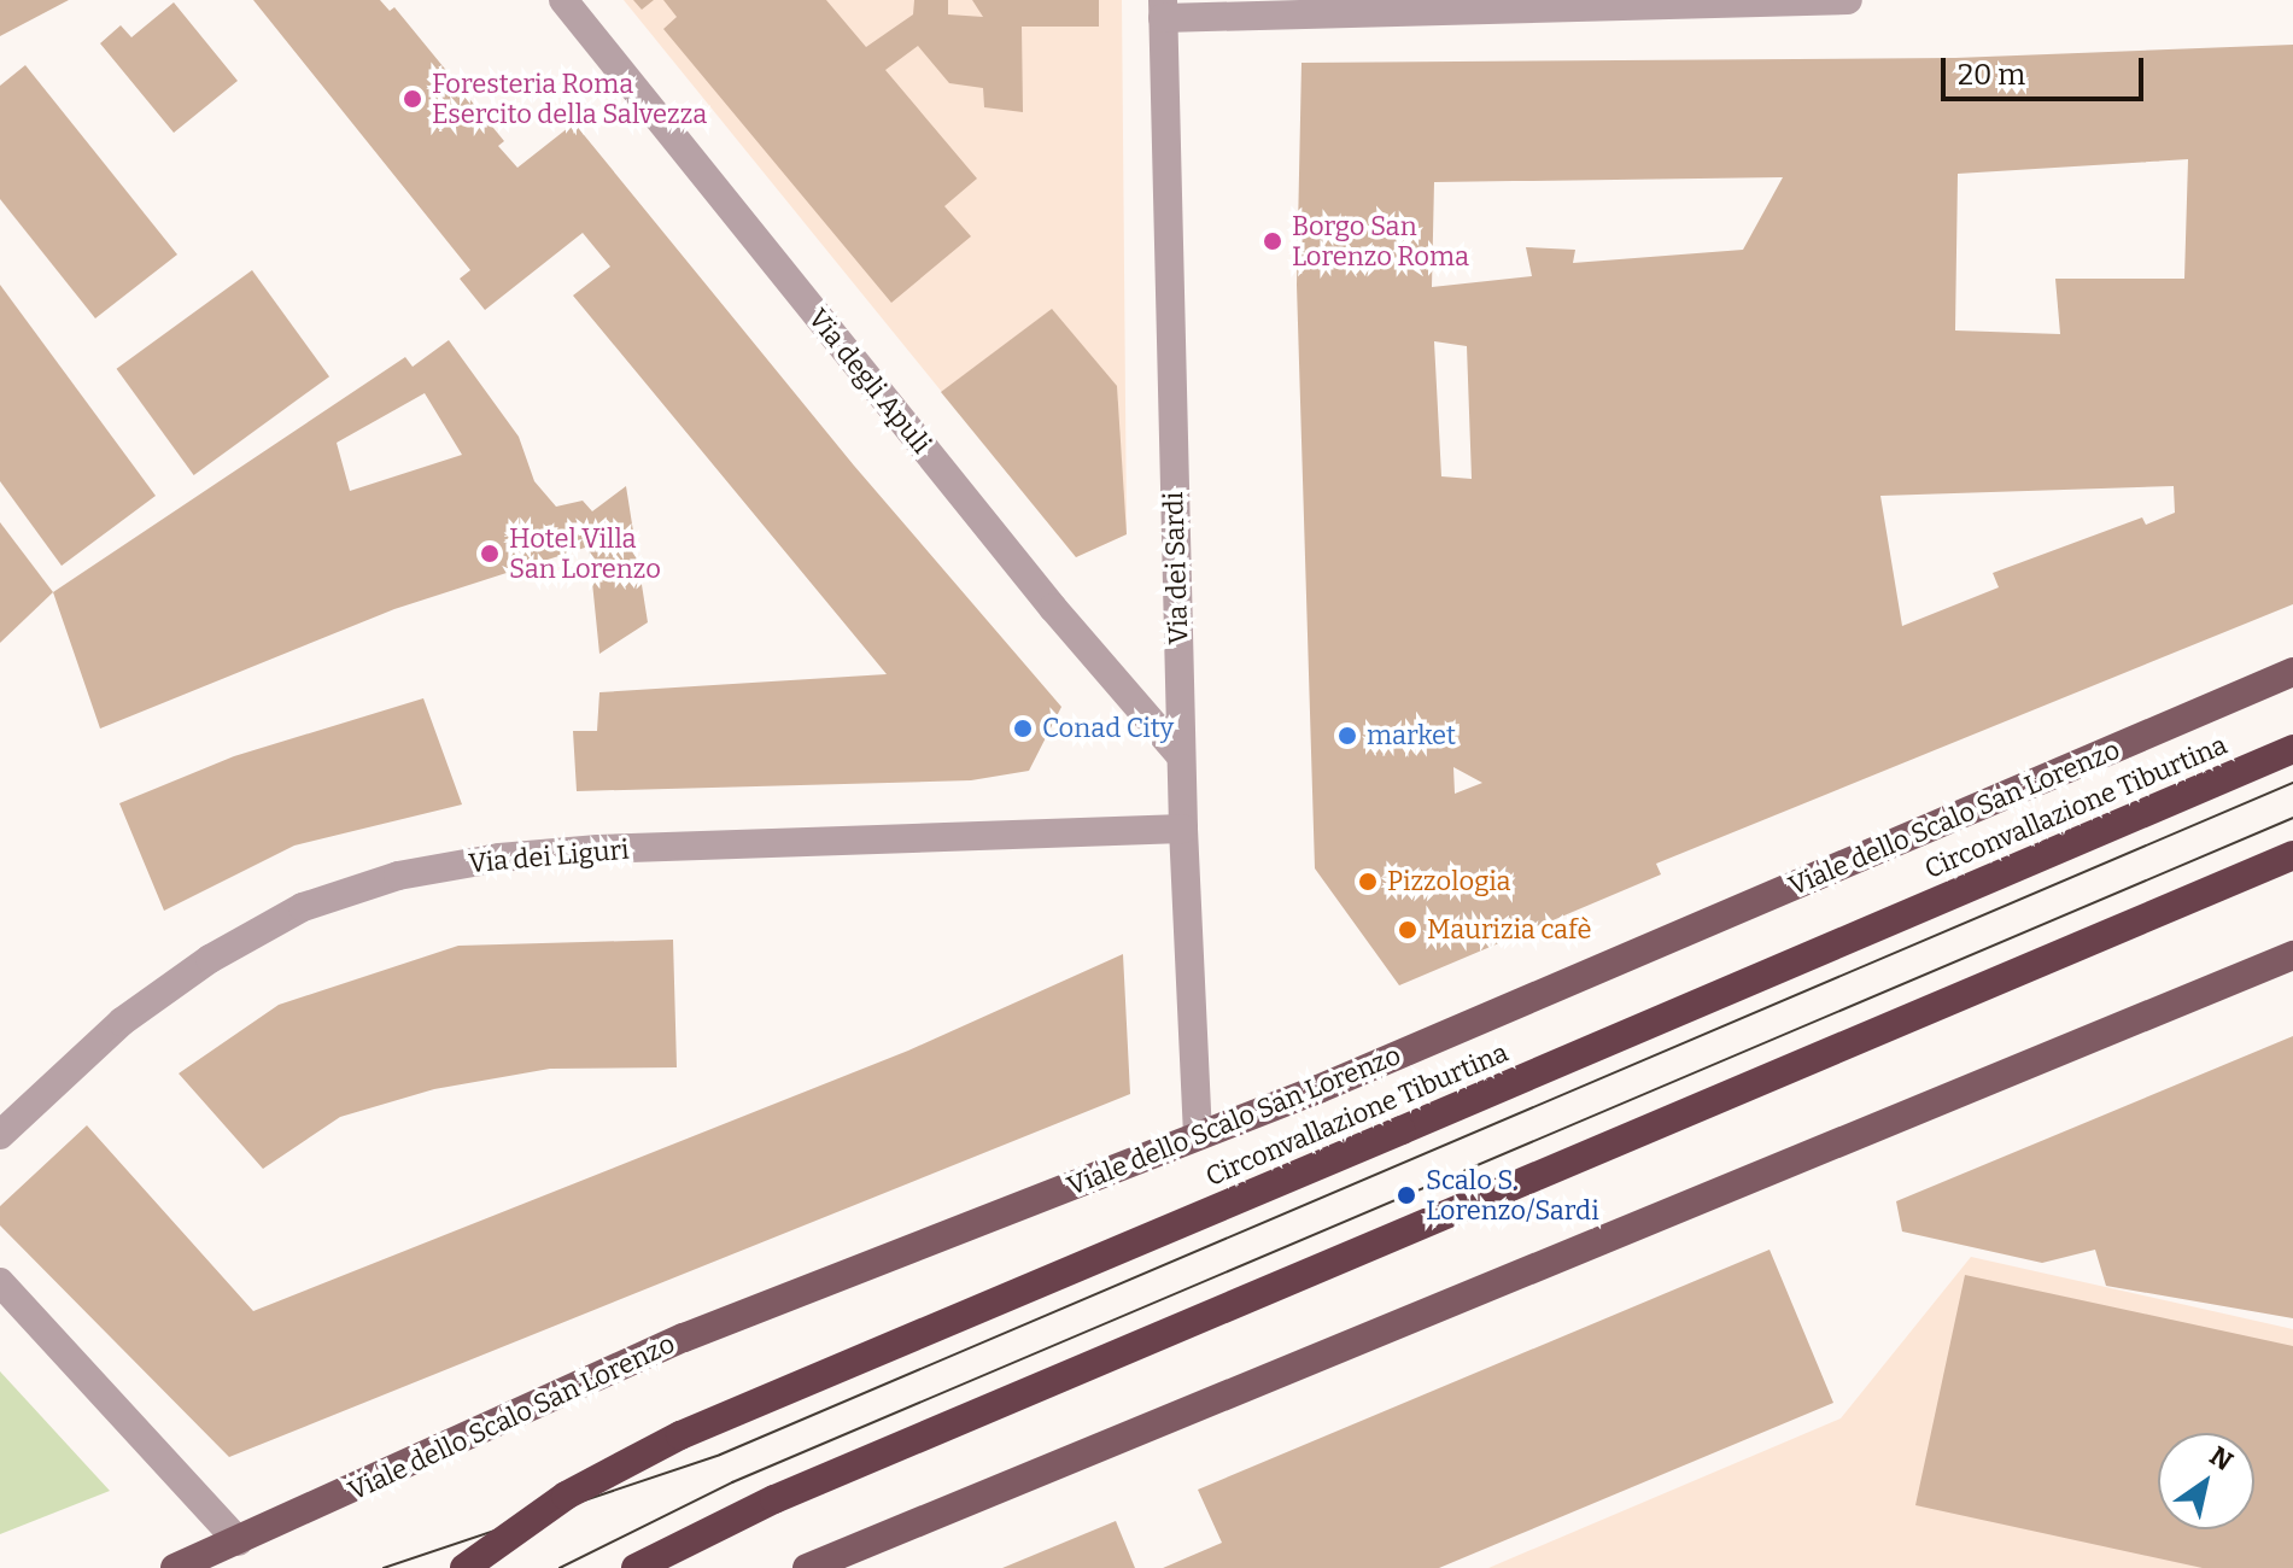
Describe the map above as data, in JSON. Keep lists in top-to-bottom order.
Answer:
{
  "streets": {
    "highway": ["Circonvallazione Tiburtina"],
    "main road": ["Viale dello Scalo San Lorenzo"],
    "street": ["Via degli Apuli", "Via dei Sardi", "Via dei Liguri"]
  },
  "crossings": [
    ["Via degli Apuli", "Via dei Sardi"],
    ["Via dei Sardi", "Viale dello Scalo San Lorenzo"],
    ["Via dei Sardi", "Via dei Liguri"]
  ],
  "places": [
    "Foresteria Roma Esercito della Salvezza",
    "Borgo San Lorenzo Roma",
    "Hotel Villa San Lorenzo",
    "Conad City",
    "market",
    "Pizzologia",
    "Maurizia cafè",
    "Scalo S. Lorenzo/Sardi"
  ],
  "scale_bar": "20 m",
  "north": "top right"
}
